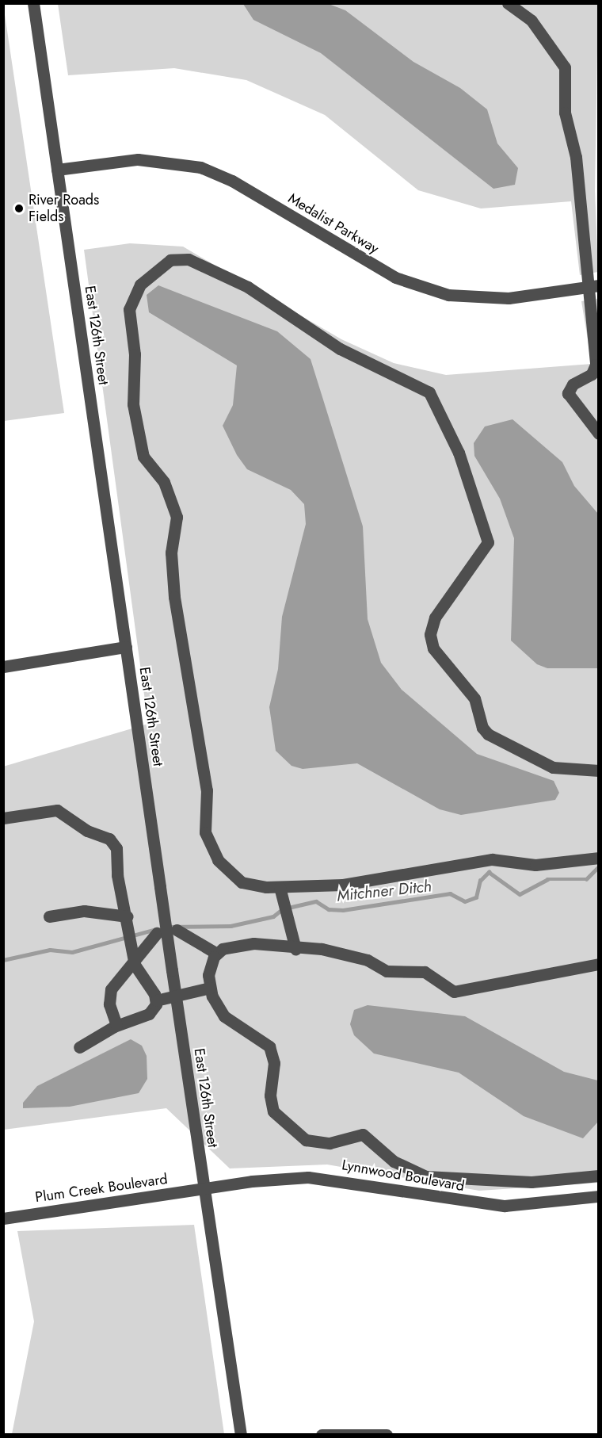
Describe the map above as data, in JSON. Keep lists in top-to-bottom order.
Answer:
{
  "streets": {
    "street": [
      "Medalist Parkway",
      "East 126th Street",
      "Lynnwood Boulevard",
      "Plum Creek Boulevard"
    ]
  },
  "crossings": [
    ["Medalist Parkway", "East 126th Street"],
    ["East 126th Street", "Lynnwood Boulevard"],
    ["East 126th Street", "Plum Creek Boulevard"],
    ["Lynnwood Boulevard", "Plum Creek Boulevard"]
  ],
  "water": ["Mitchner Ditch"],
  "places": ["River Roads Fields"]
}
